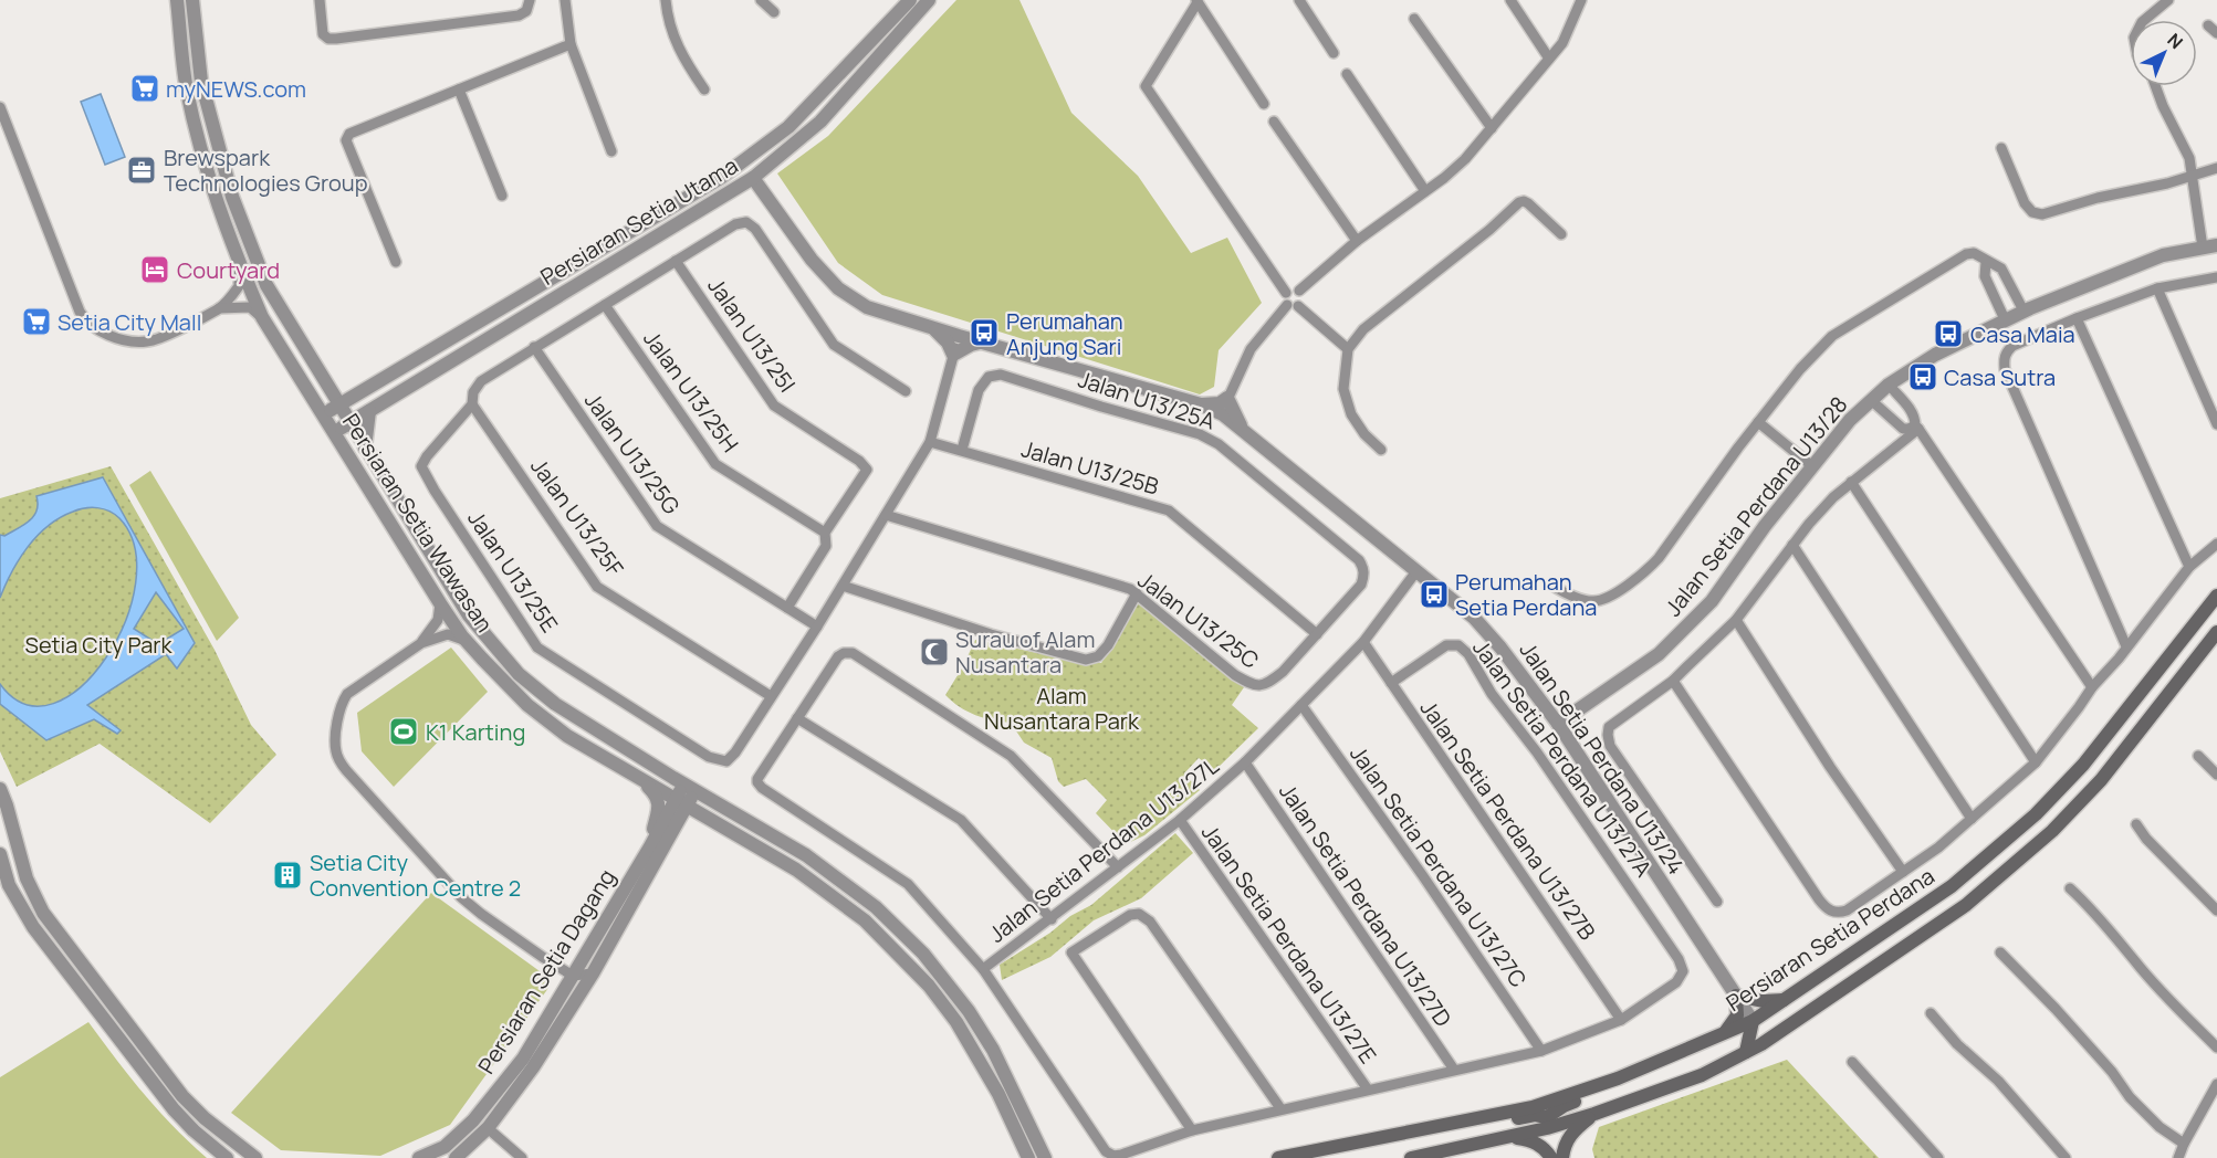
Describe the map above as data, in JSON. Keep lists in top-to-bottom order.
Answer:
{
  "streets": {
    "main road": ["Persiaran Setia Perdana"],
    "street": [
      "Persiaran Setia Utama",
      "Jalan U13/25I",
      "Jalan U13/25H",
      "Jalan U13/25A",
      "Jalan U13/25G",
      "Jalan U13/25B",
      "Jalan Setia Perdana U13/28",
      "Jalan U13/25F",
      "Persiaran Setia Wawasan",
      "Jalan U13/25E",
      "Jalan U13/25C",
      "Jalan Setia Perdana U13/27A",
      "Jalan Setia Perdana U13/24",
      "Jalan Setia Perdana U13/27B",
      "Jalan Setia Perdana U13/27L",
      "Jalan Setia Perdana U13/27C",
      "Jalan Setia Perdana U13/27D",
      "Jalan Setia Perdana U13/27E",
      "Persiaran Setia Dagang"
    ]
  },
  "crossings": [
    ["Persiaran Setia Utama", "Persiaran Setia Wawasan"],
    ["Persiaran Setia Utama", "Jalan Setia Perdana U13/24"],
    ["Jalan U13/25I", "Jalan U13/25H"],
    ["Jalan U13/25A", "Jalan U13/25B"],
    ["Jalan U13/25A", "Jalan U13/25C"],
    ["Jalan U13/25B", "Jalan U13/25C"],
    ["Jalan Setia Perdana U13/28", "Jalan Setia Perdana U13/24"],
    ["Jalan U13/25F", "Jalan U13/25E"],
    ["Persiaran Setia Wawasan", "Persiaran Setia Dagang"],
    ["Jalan Setia Perdana U13/27A", "Jalan Setia Perdana U13/27B"],
    ["Jalan Setia Perdana U13/24", "Jalan Setia Perdana U13/27L"],
    ["Jalan Setia Perdana U13/24", "Persiaran Setia Perdana"],
    ["Jalan Setia Perdana U13/27B", "Jalan Setia Perdana U13/27L"],
    ["Jalan Setia Perdana U13/27L", "Jalan Setia Perdana U13/27C"],
    ["Jalan Setia Perdana U13/27L", "Jalan Setia Perdana U13/27D"],
    ["Jalan Setia Perdana U13/27L", "Jalan Setia Perdana U13/27E"]
  ],
  "parks": ["Setia City Park", "Alam Nusantara Park"],
  "places": {
    "supermarket": ["myNEWS.com", "Setia City Mall"],
    "office": ["Brewspark Technologies Group"],
    "hotel": ["Courtyard"],
    "bus stop": [
      "Perumahan Anjung Sari",
      "Casa Maia",
      "Casa Sutra",
      "Perumahan Setia Perdana"
    ],
    "mosque": ["Surau of Alam Nusantara"],
    "sports": ["K1 Karting"],
    "building": ["Setia City Convention Centre 2"]
  },
  "north": "top right"
}
